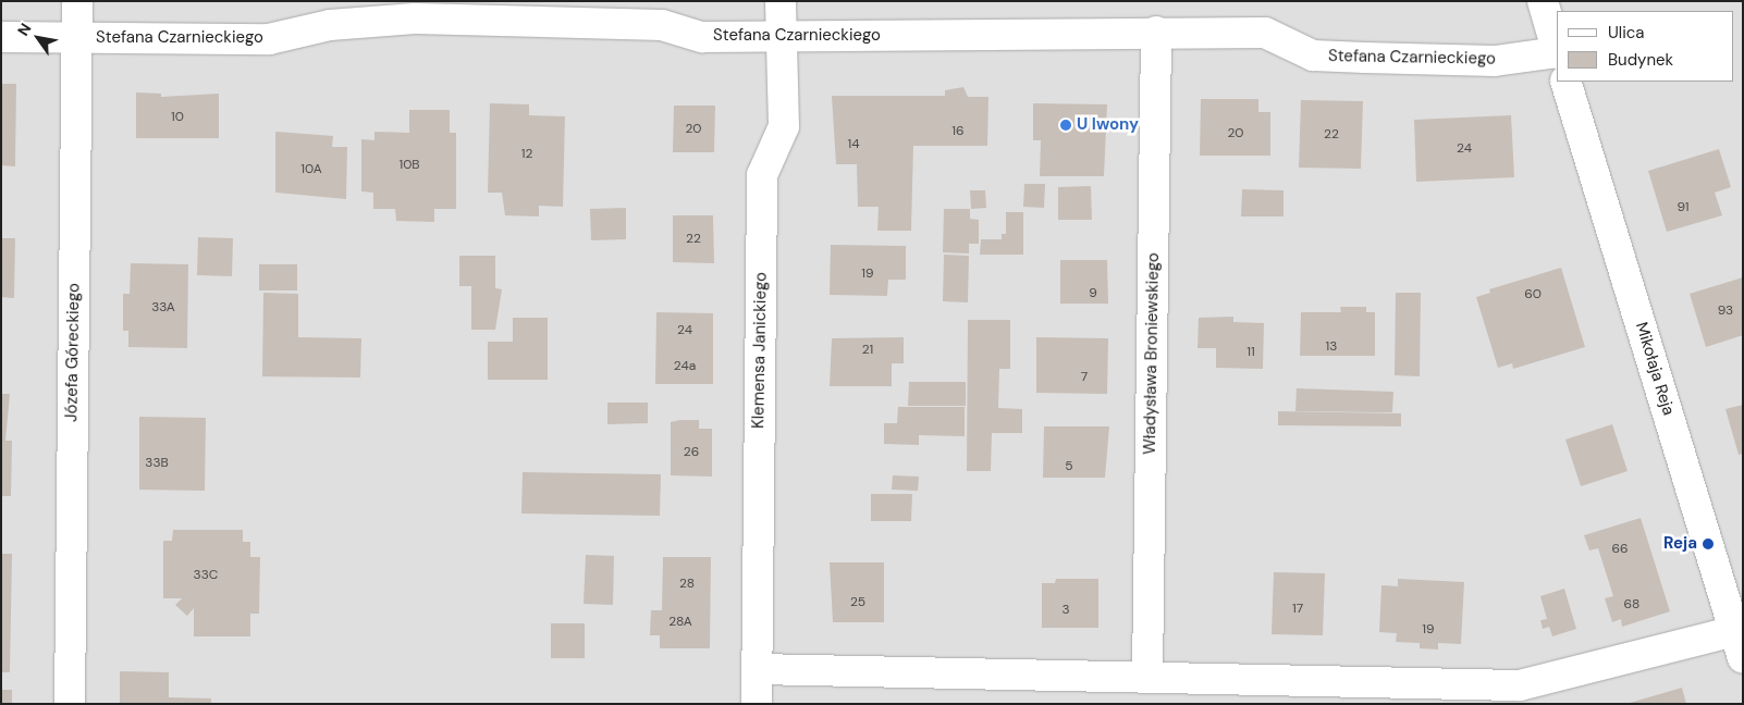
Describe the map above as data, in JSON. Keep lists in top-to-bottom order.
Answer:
{
  "streets": {
    "street": [
      "Stefana Czarnieckiego",
      "Klemensa Janickiego",
      "Józefa Góreckiego",
      "Władysława Broniewskiego",
      "Mikołaja Reja"
    ]
  },
  "crossings": [
    ["Stefana Czarnieckiego", "Klemensa Janickiego"],
    ["Stefana Czarnieckiego", "Józefa Góreckiego"],
    ["Stefana Czarnieckiego", "Władysława Broniewskiego"]
  ],
  "places": ["U Iwony", "Reja"],
  "house_numbers": [
    "10",
    "20",
    "16",
    "20",
    "22",
    "14",
    "24",
    "12",
    "10B",
    "10A",
    "91",
    "22",
    "19",
    "9",
    "60",
    "33A",
    "93",
    "24",
    "13",
    "21",
    "11",
    "24a",
    "7",
    "26",
    "33B",
    "5",
    "66",
    "33C",
    "28",
    "25",
    "68",
    "17",
    "3",
    "28A",
    "19"
  ],
  "legend": ["Ulica", "Budynek"],
  "north": "top left"
}
